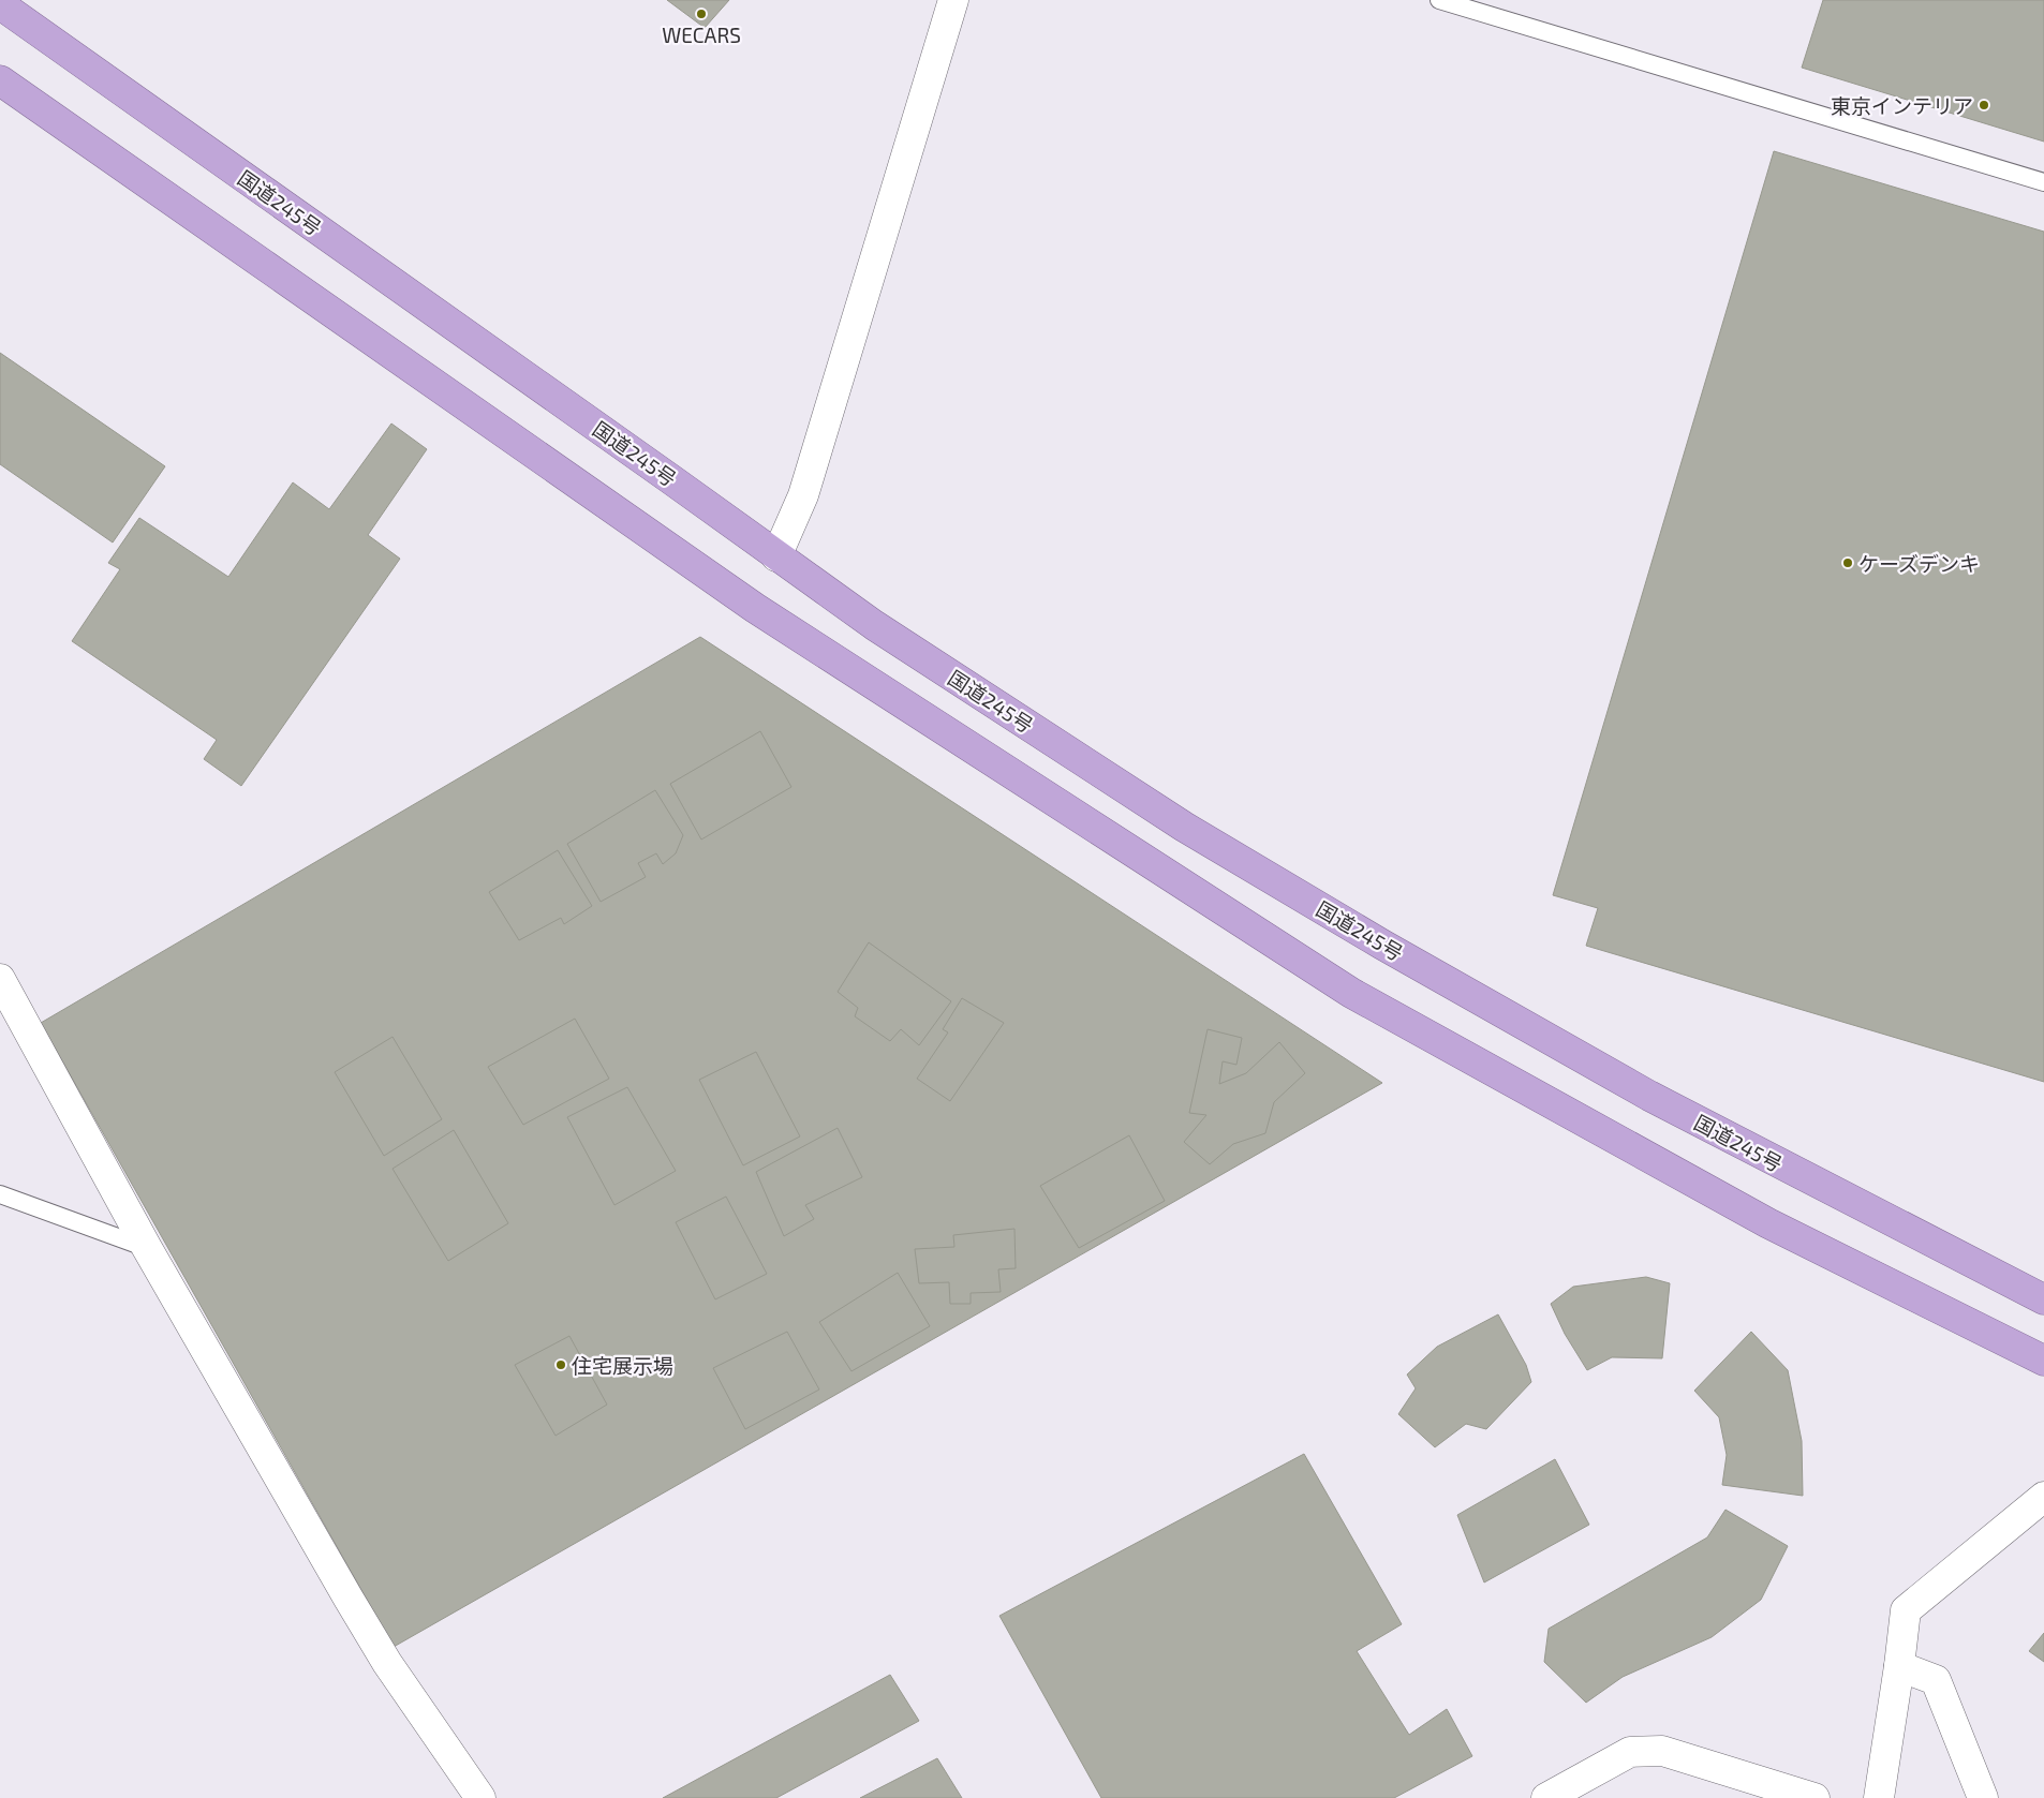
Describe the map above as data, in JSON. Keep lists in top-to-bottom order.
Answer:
{
  "streets": {
    "highway": ["国道245号"]
  },
  "places": [
    "WECARS",
    "東京インテリア",
    "ケーズデンキ",
    "住宅展示場"
  ]
}
